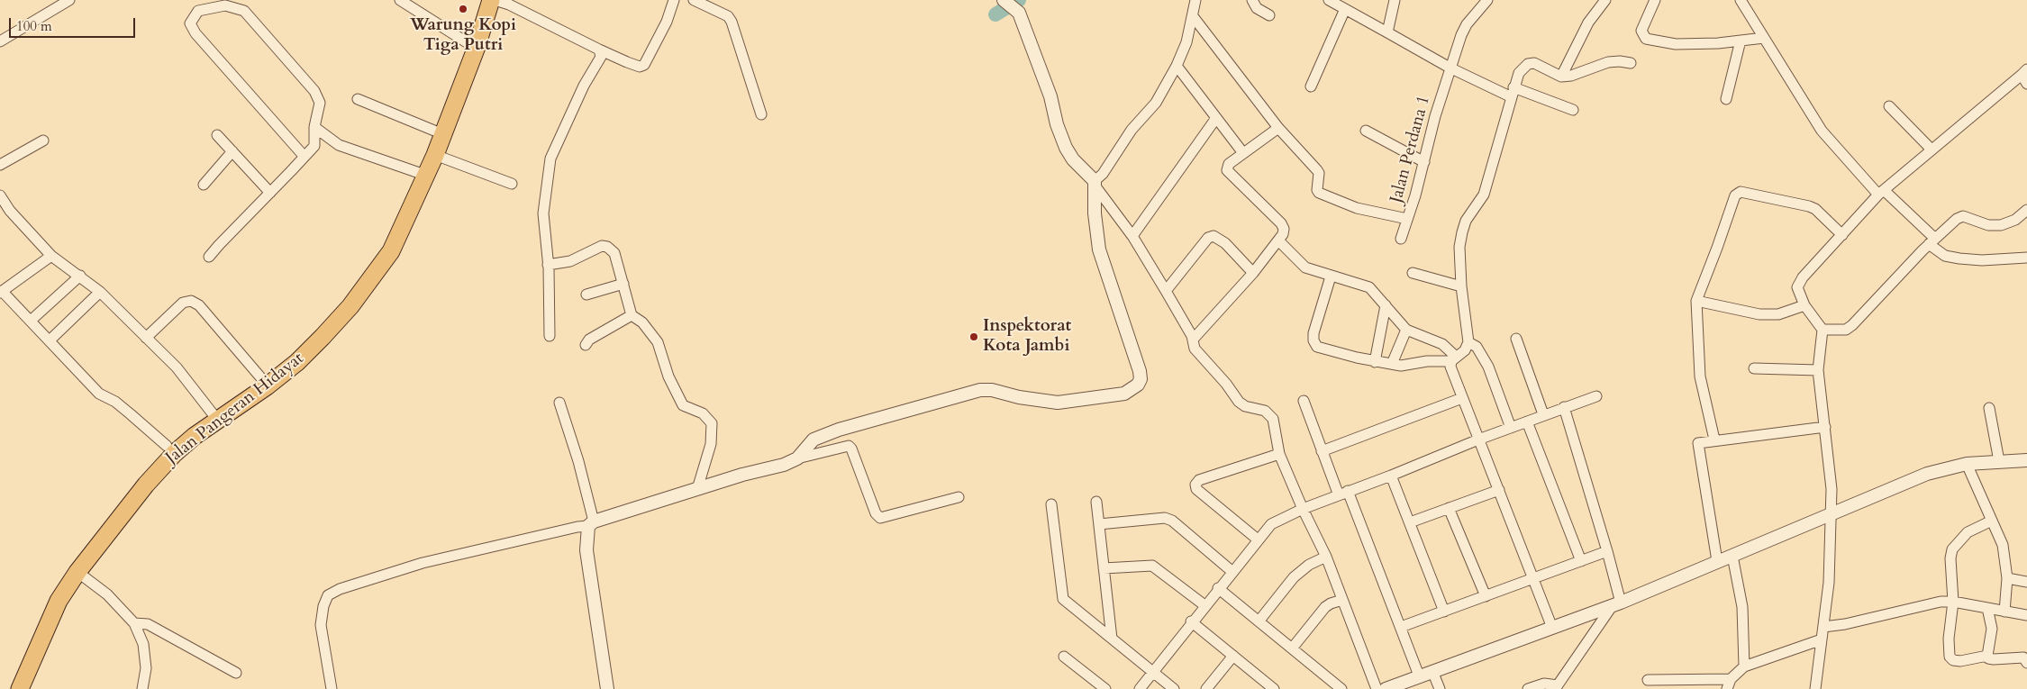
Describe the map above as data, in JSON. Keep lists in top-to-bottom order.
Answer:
{
  "streets": {
    "highway": ["Jalan Pangeran Hidayat"],
    "street": ["Jalan Perdana 1"]
  },
  "places": ["Warung Kopi Tiga Putri", "Inspektorat Kota Jambi"],
  "scale_bar": "100 m"
}
